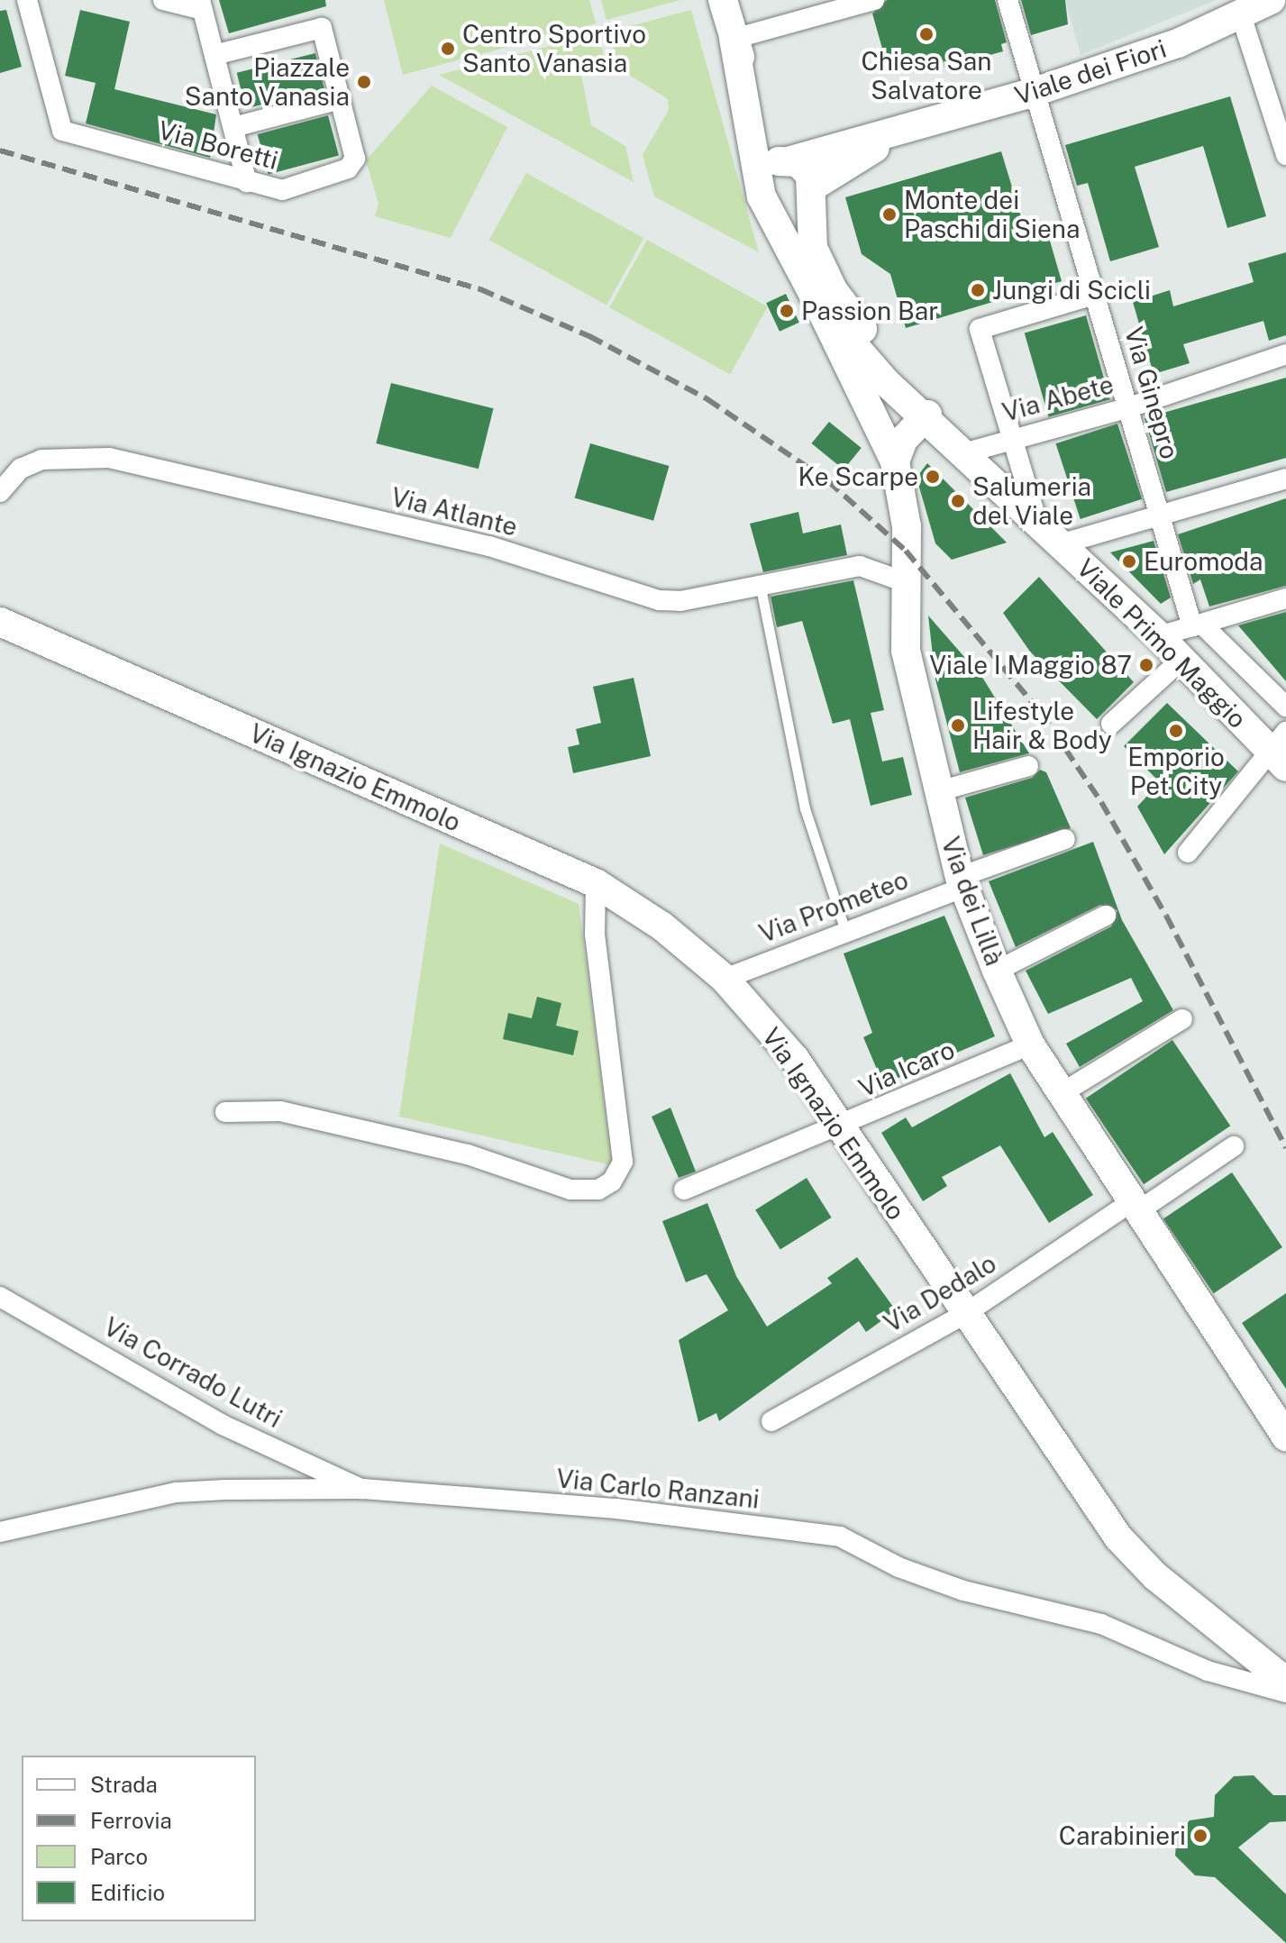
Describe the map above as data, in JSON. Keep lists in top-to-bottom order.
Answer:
{
  "streets": {
    "street": [
      "Viale dei Fiori",
      "Via Boretti",
      "Via Ginepro",
      "Via Abete",
      "Via Atlante",
      "Viale Primo Maggio",
      "Via Ignazio Emmolo",
      "Via dei Lillà",
      "Via Prometeo",
      "Via Icaro",
      "Via Dedalo",
      "Via Corrado Lutri",
      "Via Carlo Ranzani"
    ]
  },
  "crossings": [
    ["Viale dei Fiori", "Via Ginepro"],
    ["Via Ginepro", "Via Abete"],
    ["Via Abete", "Viale Primo Maggio"],
    ["Via Atlante", "Via dei Lillà"],
    ["Via Ignazio Emmolo", "Via Prometeo"],
    ["Via Ignazio Emmolo", "Via Icaro"],
    ["Via Ignazio Emmolo", "Via Dedalo"],
    ["Via dei Lillà", "Via Prometeo"],
    ["Via dei Lillà", "Via Icaro"],
    ["Via dei Lillà", "Via Dedalo"],
    ["Via Corrado Lutri", "Via Carlo Ranzani"]
  ],
  "places": [
    "Chiesa San Salvatore",
    "Centro Sportivo Santo Vanasia",
    "Piazzale Santo Vanasia",
    "Monte dei Paschi di Siena",
    "Jungi di Scicli",
    "Passion Bar",
    "Ke Scarpe",
    "Salumeria del Viale",
    "Euromoda",
    "Viale I Maggio 87",
    "Lifestyle Hair & Body",
    "Emporio Pet City",
    "Carabinieri"
  ],
  "legend": [
    "Strada",
    "Ferrovia",
    "Parco",
    "Edificio"
  ]
}
